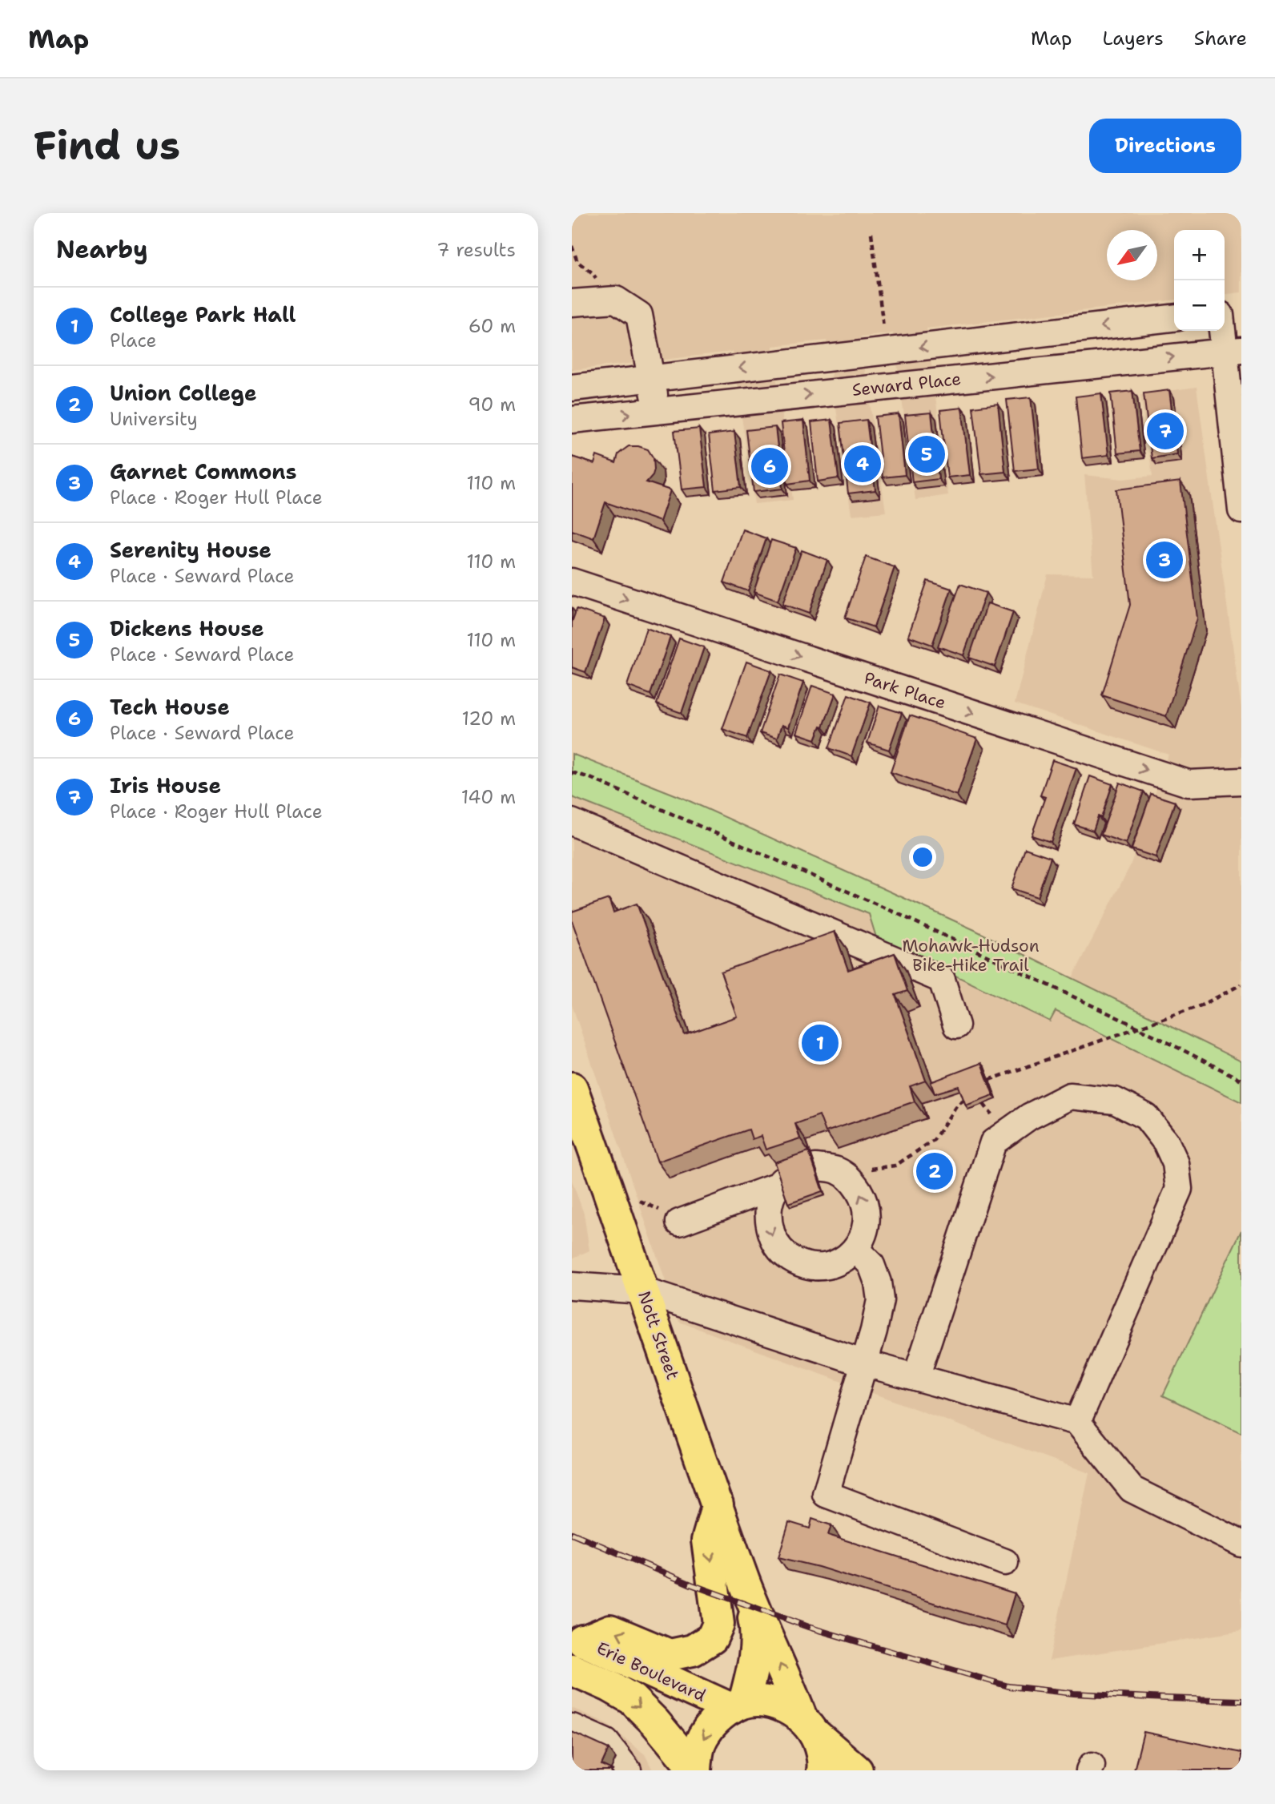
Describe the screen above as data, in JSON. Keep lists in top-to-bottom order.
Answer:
{
  "streets": {
    "main road": ["Nott Street", "Erie Boulevard"],
    "street": ["Seward Place", "Park Place"]
  },
  "crossings": [
    ["Nott Street", "Erie Boulevard"]
  ],
  "one_way": ["Park Place"],
  "parks": ["Mohawk-Hudson Bike-Hike Trail"],
  "north": "bottom left",
  "page": {
    "header": "Map",
    "nav": ["Map", "Layers", "Share"],
    "buttons": "Directions",
    "title": "Find us",
    "heading": ["Nearby", "7 results"],
    "map_buttons": ["+", "−"],
    "list": [
      {
        "mark": "1",
        "name": "College Park Hall",
        "note": "Place",
        "value": "60 m"
      },
      {
        "mark": "2",
        "name": "Union College",
        "note": "University",
        "value": "90 m"
      },
      {
        "mark": "3",
        "name": "Garnet Commons",
        "note": "Place · Roger Hull Place",
        "value": "110 m"
      },
      {
        "mark": "4",
        "name": "Serenity House",
        "note": "Place · Seward Place",
        "value": "110 m"
      },
      {
        "mark": "5",
        "name": "Dickens House",
        "note": "Place · Seward Place",
        "value": "110 m"
      },
      {
        "mark": "6",
        "name": "Tech House",
        "note": "Place · Seward Place",
        "value": "120 m"
      },
      {
        "mark": "7",
        "name": "Iris House",
        "note": "Place · Roger Hull Place",
        "value": "140 m"
      }
    ],
    "pins": [
      "7",
      "5",
      "4",
      "6",
      "3",
      "1",
      "2"
    ]
  }
}
